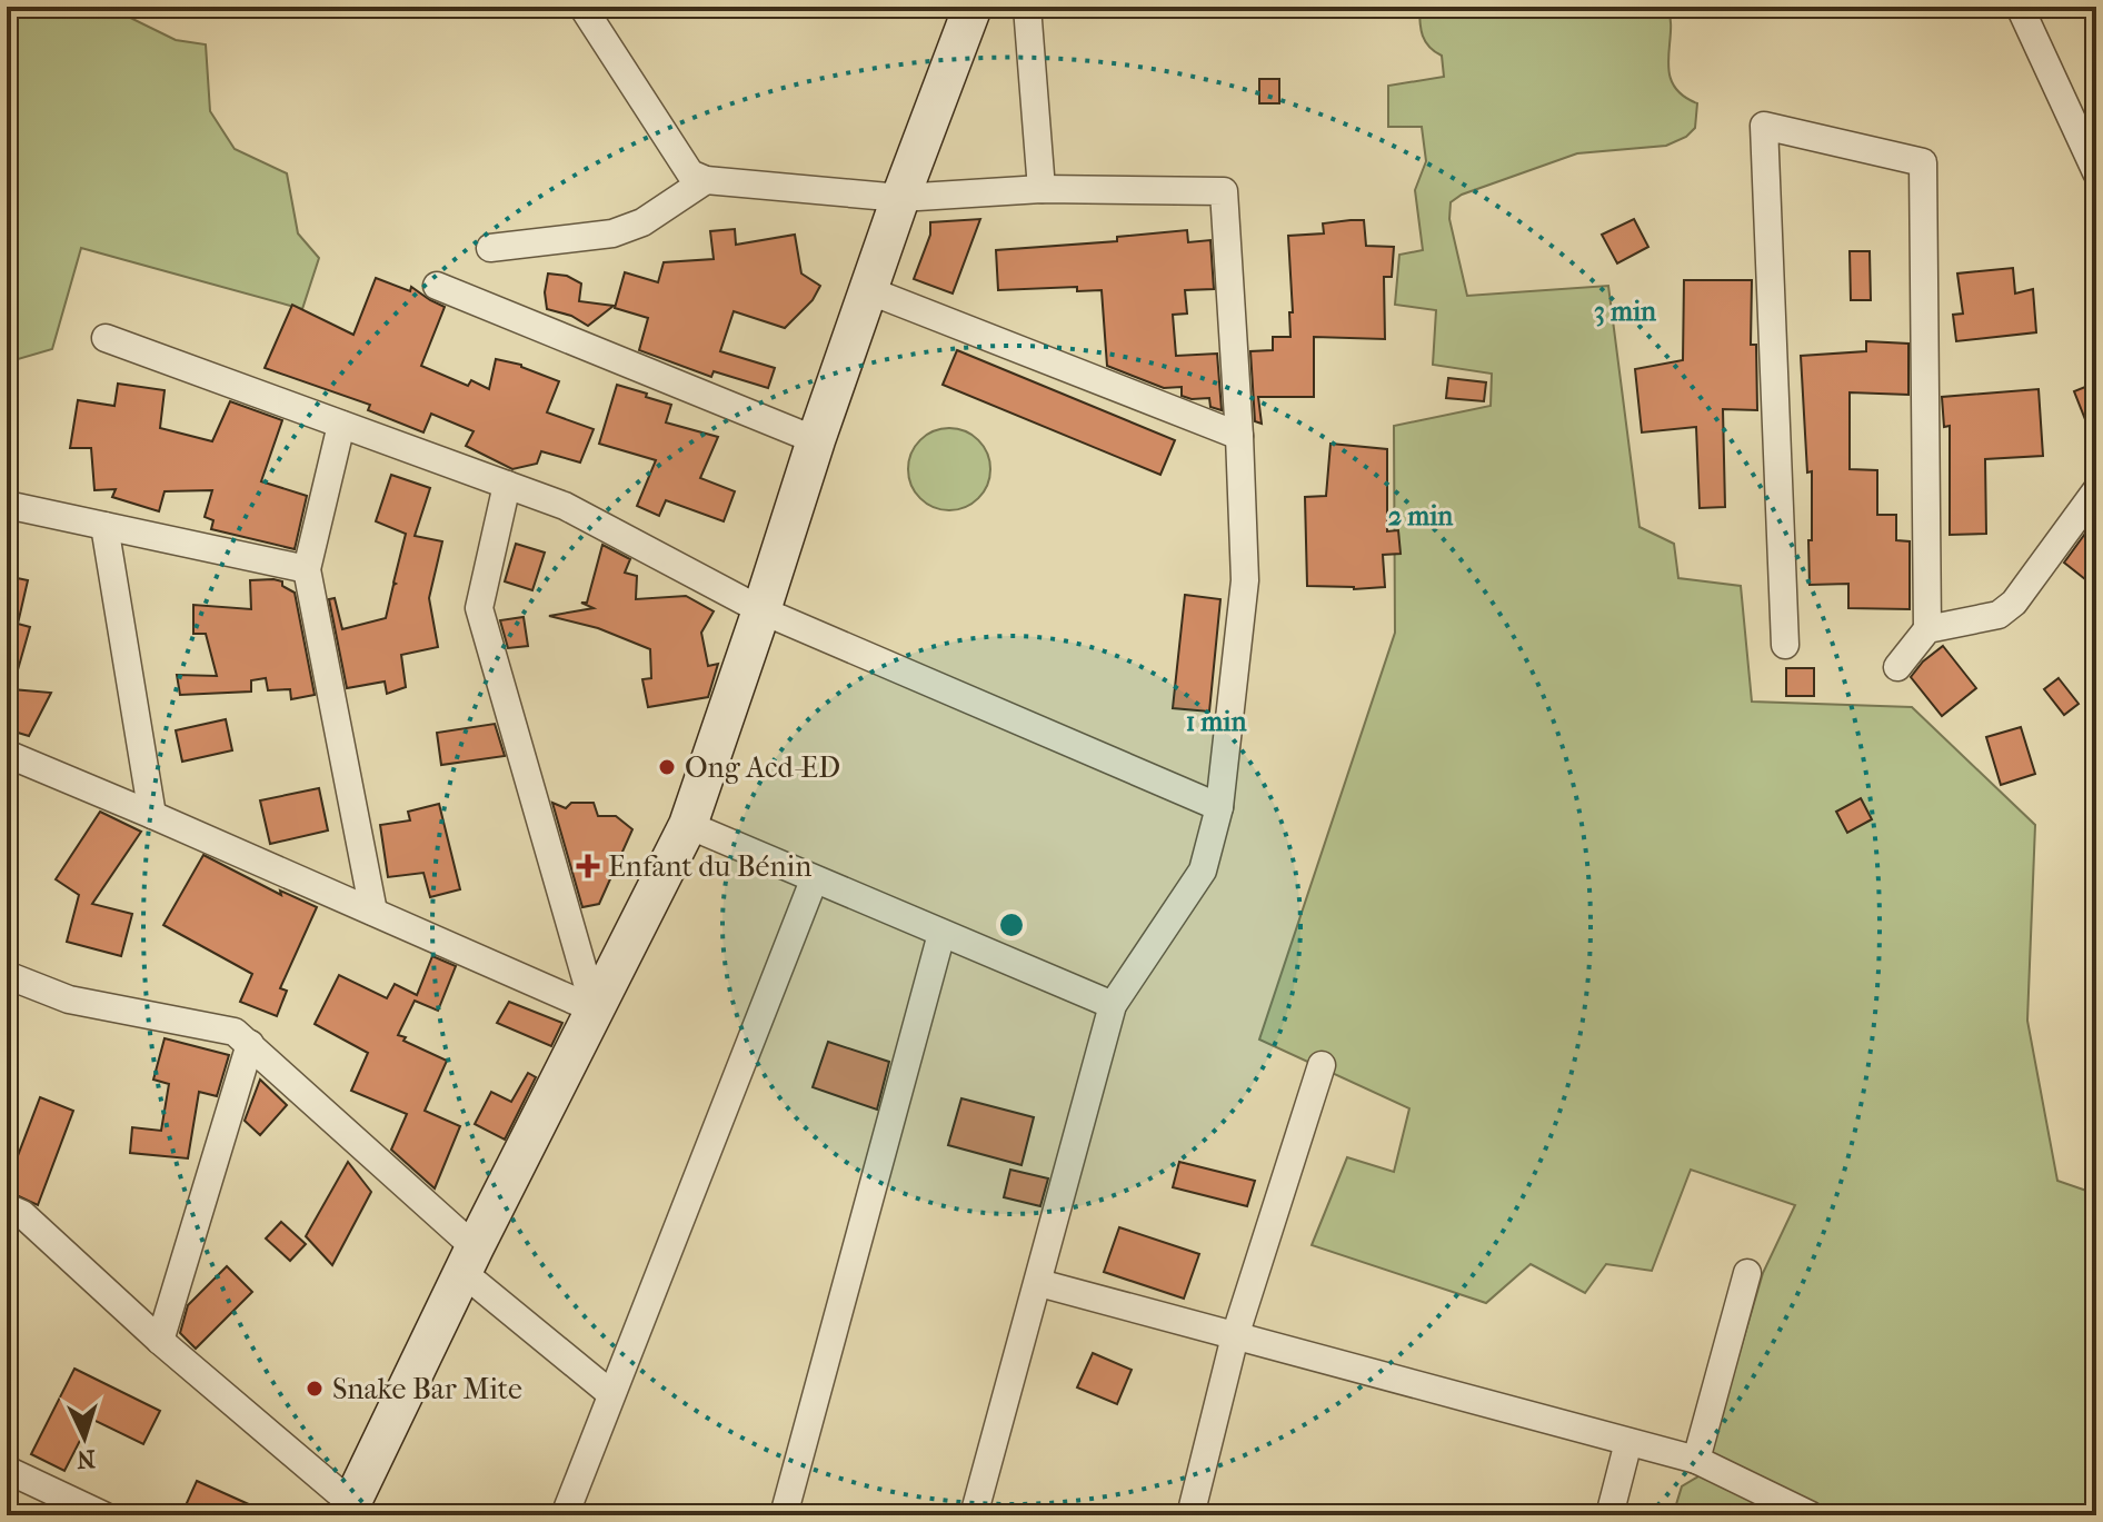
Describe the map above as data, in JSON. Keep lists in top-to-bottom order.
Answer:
{
  "places": {
    "other": ["Ong Acd-ED", "Snake Bar Mite"],
    "health": ["Enfant du Bénin"]
  },
  "north": "bottom",
  "rings": ["3 min", "2 min", "1 min"]
}
